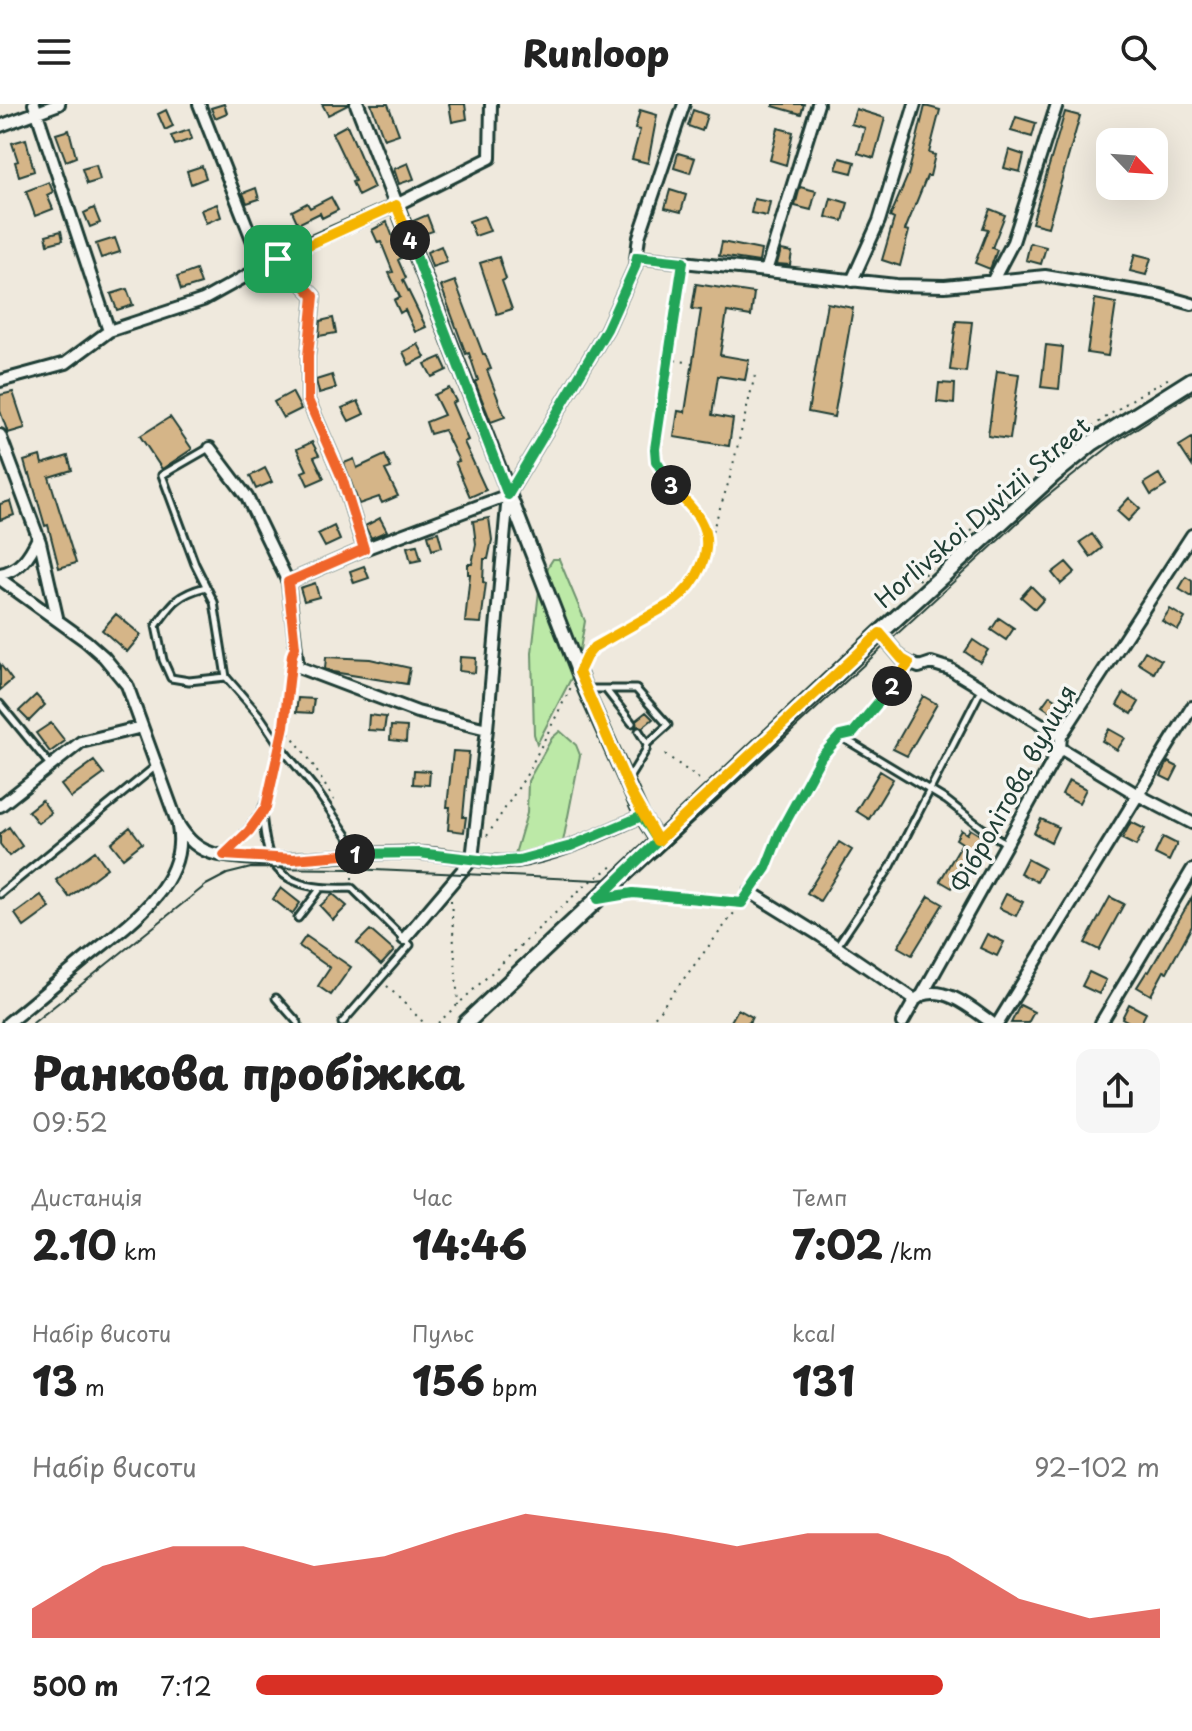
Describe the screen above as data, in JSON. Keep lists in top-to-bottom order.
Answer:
{
  "streets": {
    "main road": ["Horlivskoi Dyvizii Street"],
    "street": ["Фібролітова вулиця"]
  },
  "north": "bottom right",
  "page": {
    "header": "Runloop",
    "pins": [
      "4",
      "3",
      "2",
      "1"
    ],
    "heading": ["Ранкова пробіжка", "09:52"],
    "stats": [
      ["Дистанція", "2.10 km"],
      ["Час", "14:46"],
      ["Темп", "7:02 /km"],
      ["Набір висоти", "13 m"],
      ["Пульс", "156 bpm"],
      ["kcal", "131"]
    ],
    "chart": ["Набір висоти", "92–102 m"],
    "list": [
      {
        "name": "500 m",
        "note": "7:12"
      }
    ]
  }
}
